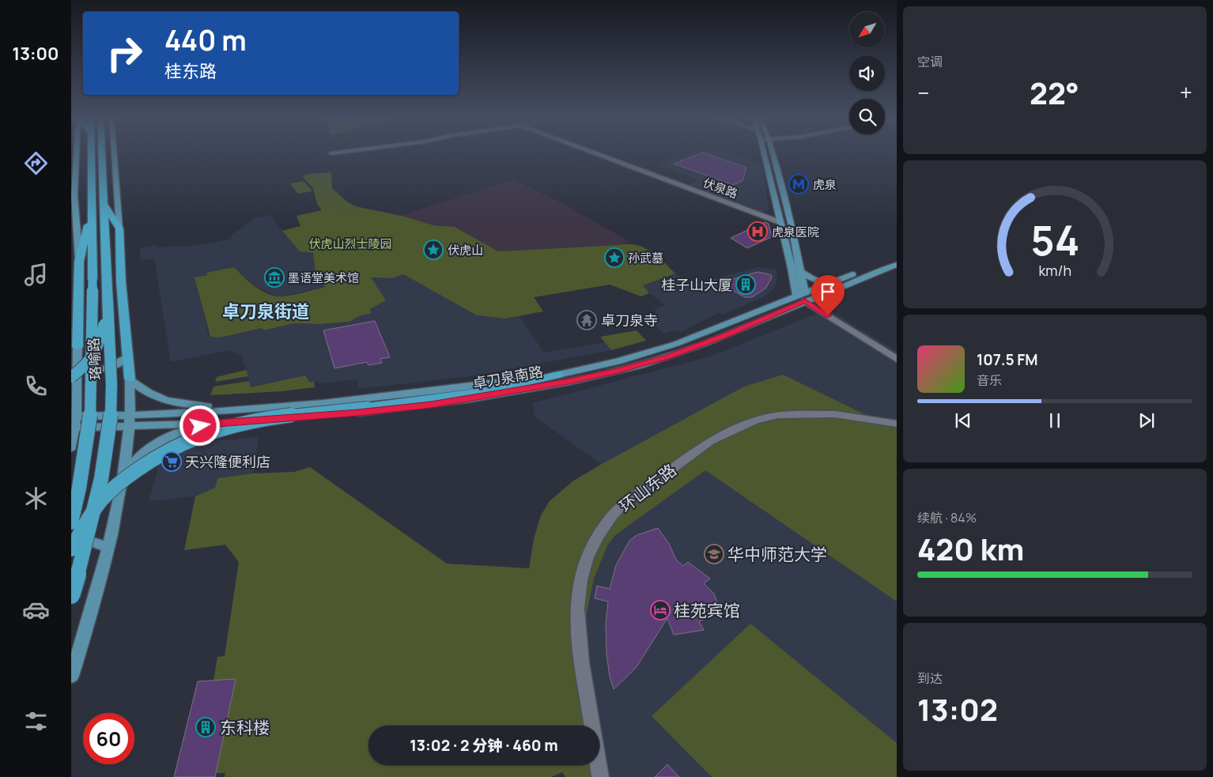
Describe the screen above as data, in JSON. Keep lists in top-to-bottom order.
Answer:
{
  "streets": {
    "highway": ["珞喻路"],
    "main road": ["卓刀泉南路"],
    "street": ["伏泉路", "环山东路"]
  },
  "districts": ["卓刀泉街道"],
  "parks": ["伏虎山烈士陵园"],
  "places": {
    "metro station": ["虎泉"],
    "hospital": ["虎泉医院"],
    "place": ["伏虎山", "孙武墓"],
    "museum": ["墨语堂美术馆"],
    "building": ["桂子山大厦", "东科楼"],
    "temple": ["卓刀泉寺"],
    "supermarket": ["天兴隆便利店"],
    "school or university": ["华中师范大学"],
    "hotel": ["桂苑宾馆"]
  },
  "north": "bottom left",
  "page": {
    "tabs": "13:00",
    "tile": [
      "空调",
      ["续航 · 84%", "420 km"],
      ["到达", "13:02"]
    ],
    "turn": ["440 m", "桂东路"],
    "heat": ["−", "22°", "+"],
    "song": ["107.5 FM", "音乐"],
    "limit": "60",
    "trip": "13:02 · 2 分钟 · 460 m",
    "gauge": ["54", "km/h"]
  }
}
